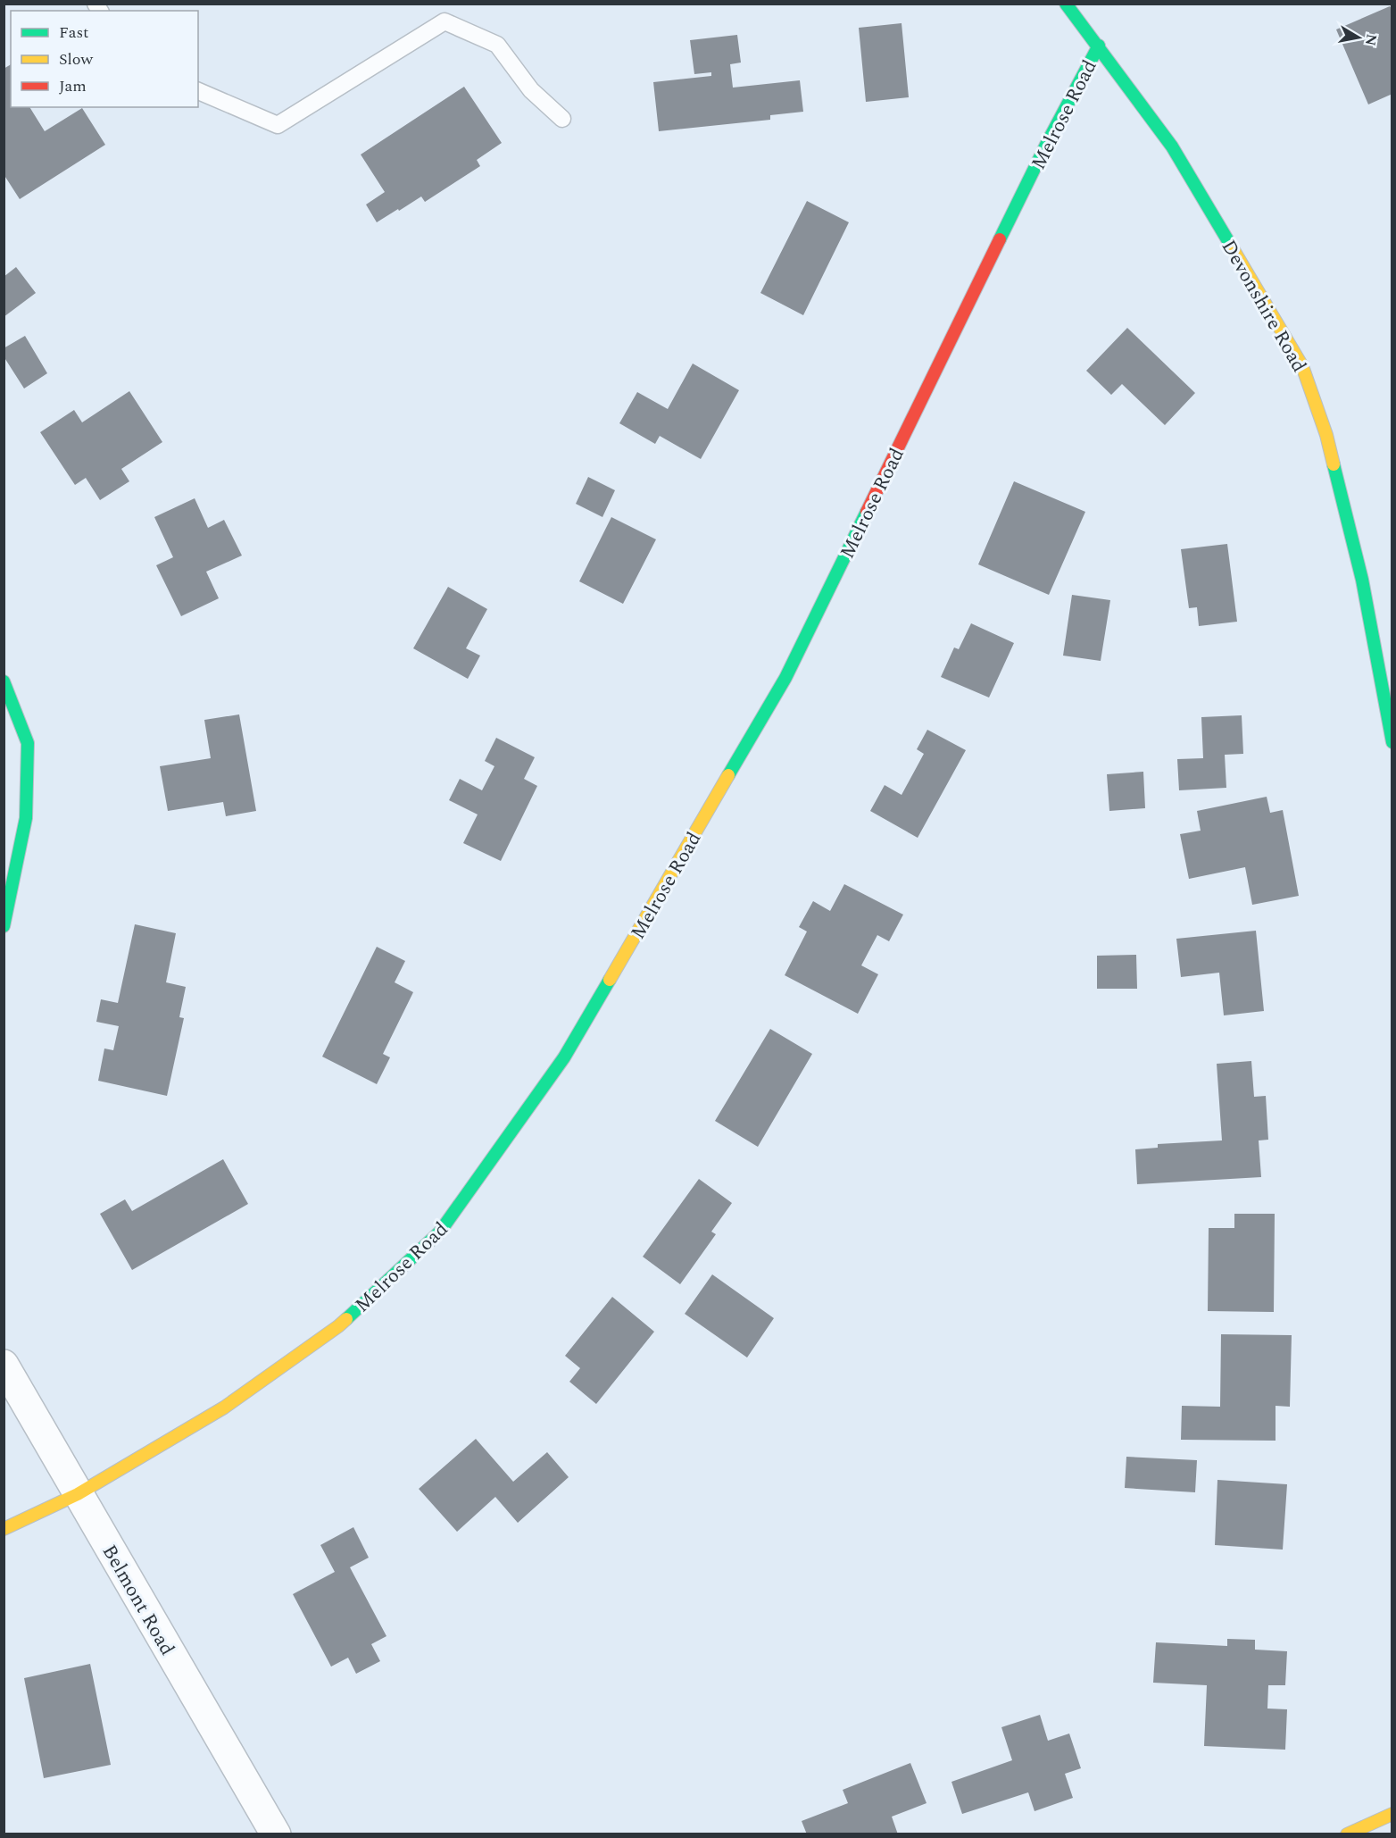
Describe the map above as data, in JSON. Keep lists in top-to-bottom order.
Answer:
{
  "streets": {
    "street": ["Melrose Road", "Devonshire Road", "Belmont Road"]
  },
  "crossings": [
    ["Melrose Road", "Devonshire Road"],
    ["Melrose Road", "Belmont Road"]
  ],
  "legend": ["Fast", "Slow", "Jam"],
  "north": "right"
}
